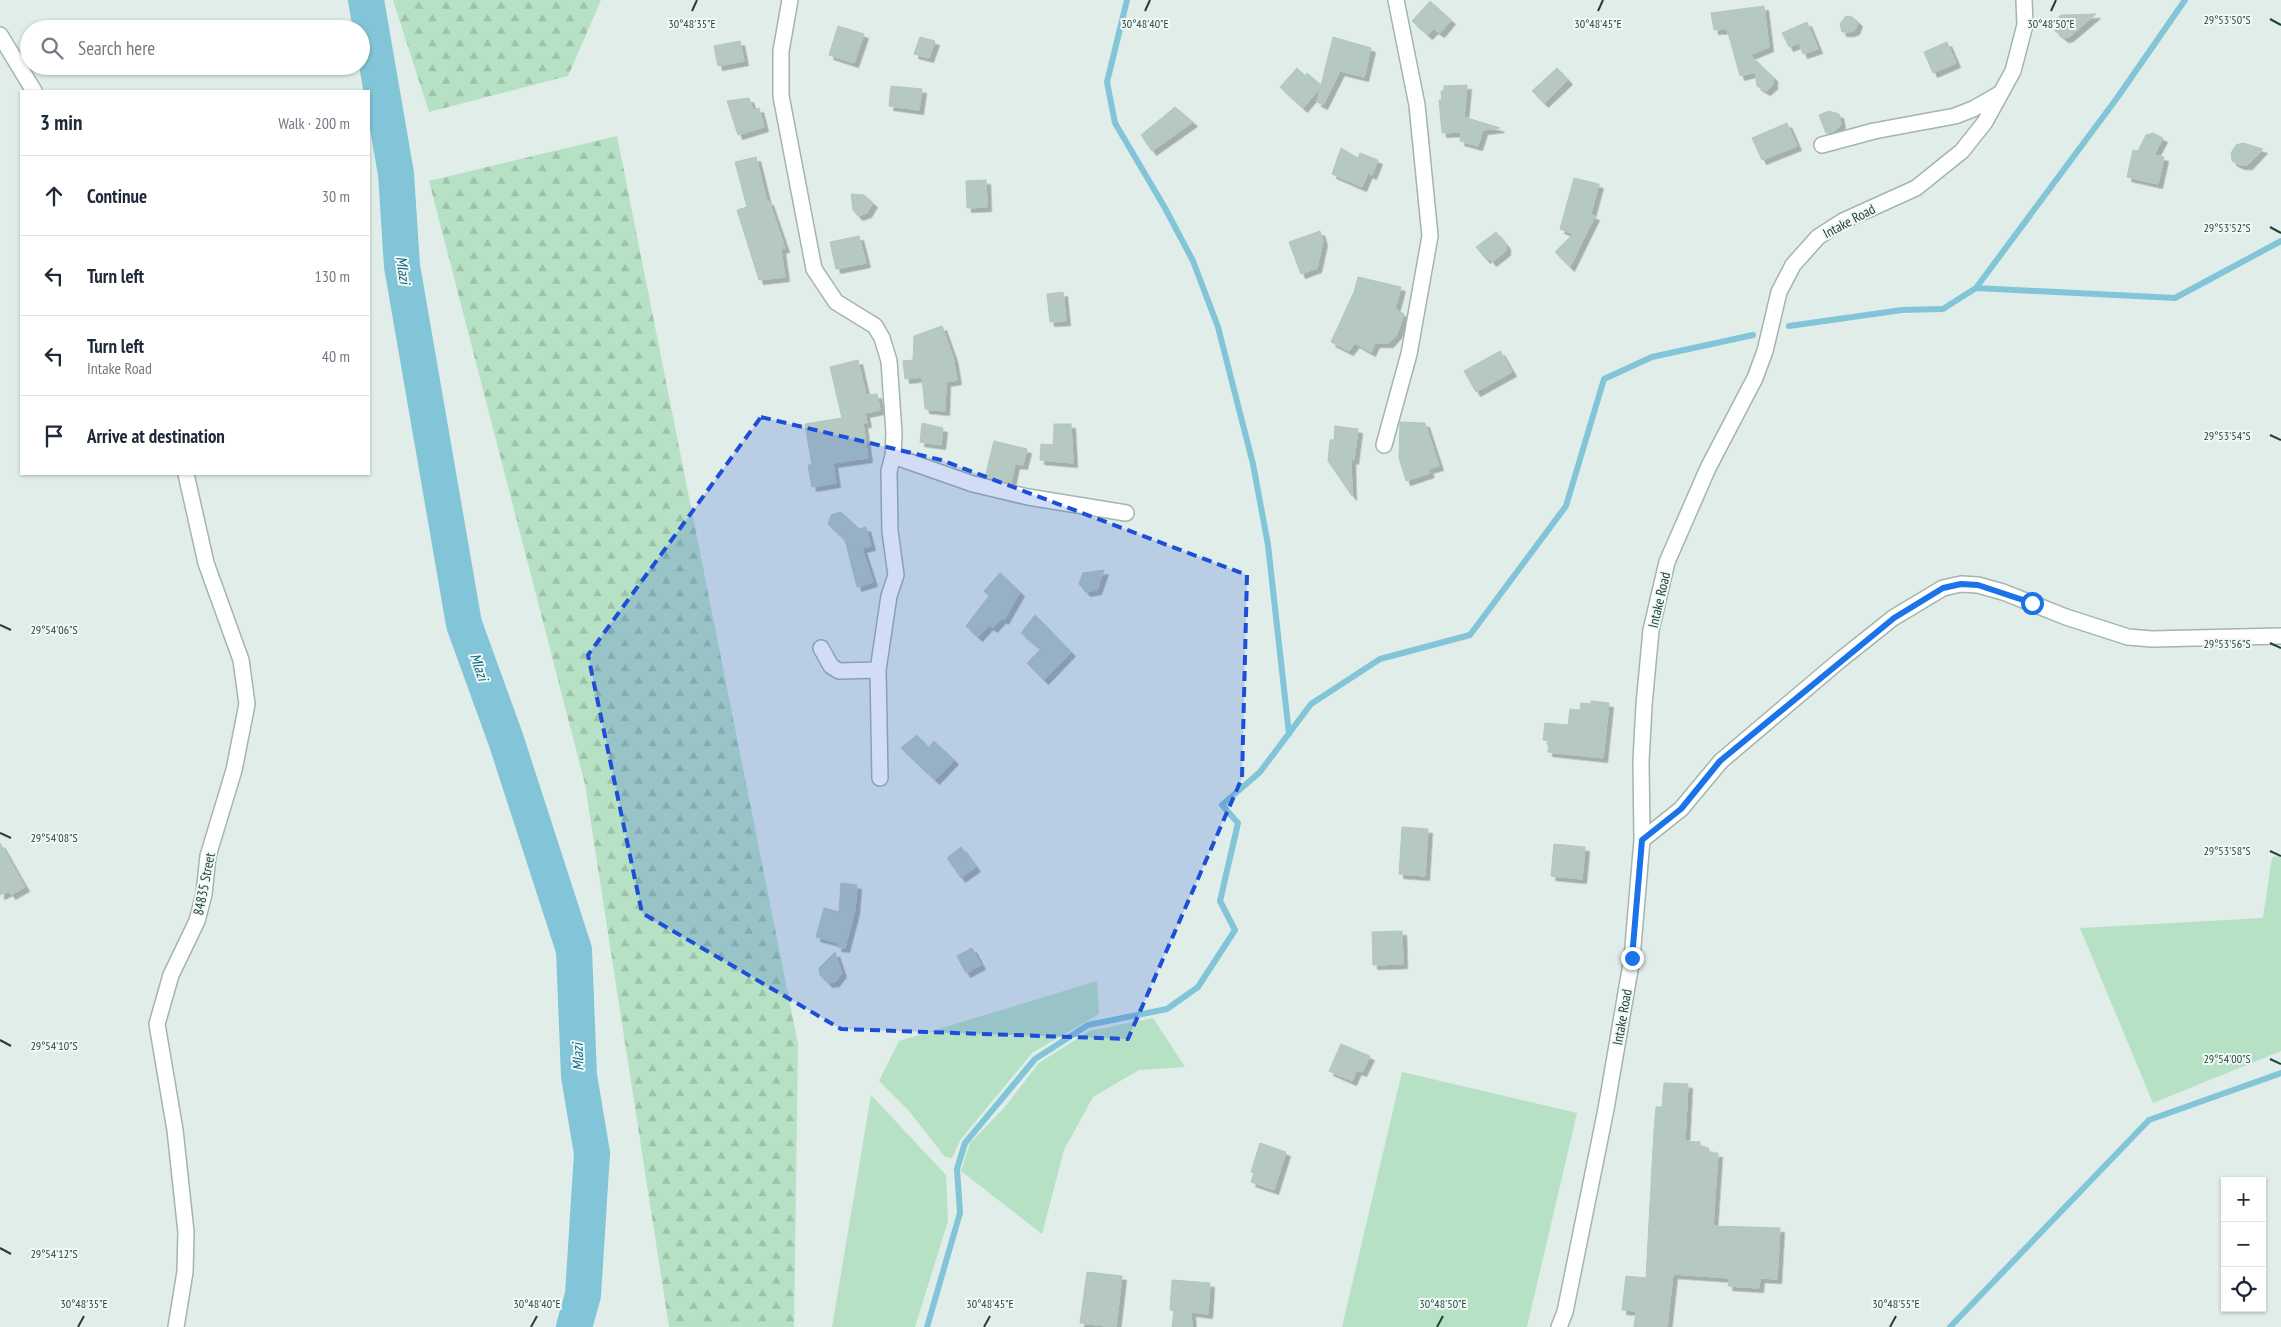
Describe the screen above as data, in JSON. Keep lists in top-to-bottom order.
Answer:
{
  "streets": {
    "street": ["Intake Road", "84835 Street"]
  },
  "water": ["Mlazi"],
  "page": {
    "search": "Search here",
    "heading": ["3 min", "Walk · 200 m"],
    "list": [
      ["Continue", "30 m"],
      ["Turn left", "130 m"],
      ["Turn left", "Intake Road", "40 m"],
      "Arrive at destination"
    ],
    "map_buttons": ["+", "−"]
  },
  "coordinates": [
    "29°53'50\"S",
    "30°48'35\"E",
    "30°48'40\"E",
    "30°48'45\"E",
    "30°48'50\"E",
    "29°53'52\"S",
    "29°53'54\"S",
    "29°54'06\"S",
    "29°53'56\"S",
    "29°54'08\"S",
    "29°53'58\"S",
    "29°54'10\"S",
    "29°54'00\"S",
    "29°54'12\"S",
    "30°48'55\"E"
  ]
}
